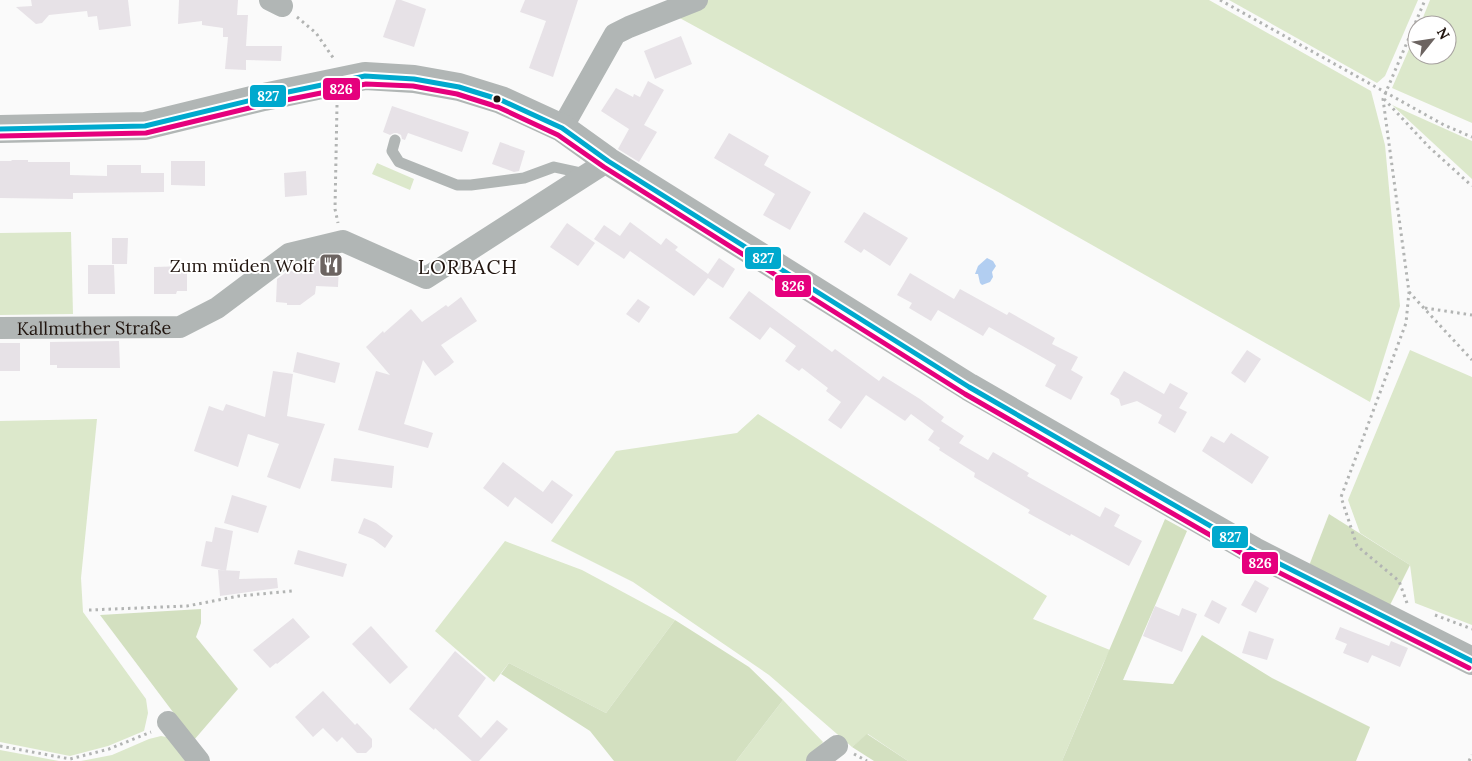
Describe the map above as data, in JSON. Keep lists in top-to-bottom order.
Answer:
{
  "streets": {
    "street": ["Kallmuther Straße"]
  },
  "districts": ["LORBACH"],
  "places": {
    "restaurant": ["Zum müden Wolf"]
  },
  "lines": ["transit line 827", "transit line 826"],
  "north": "top right"
}
